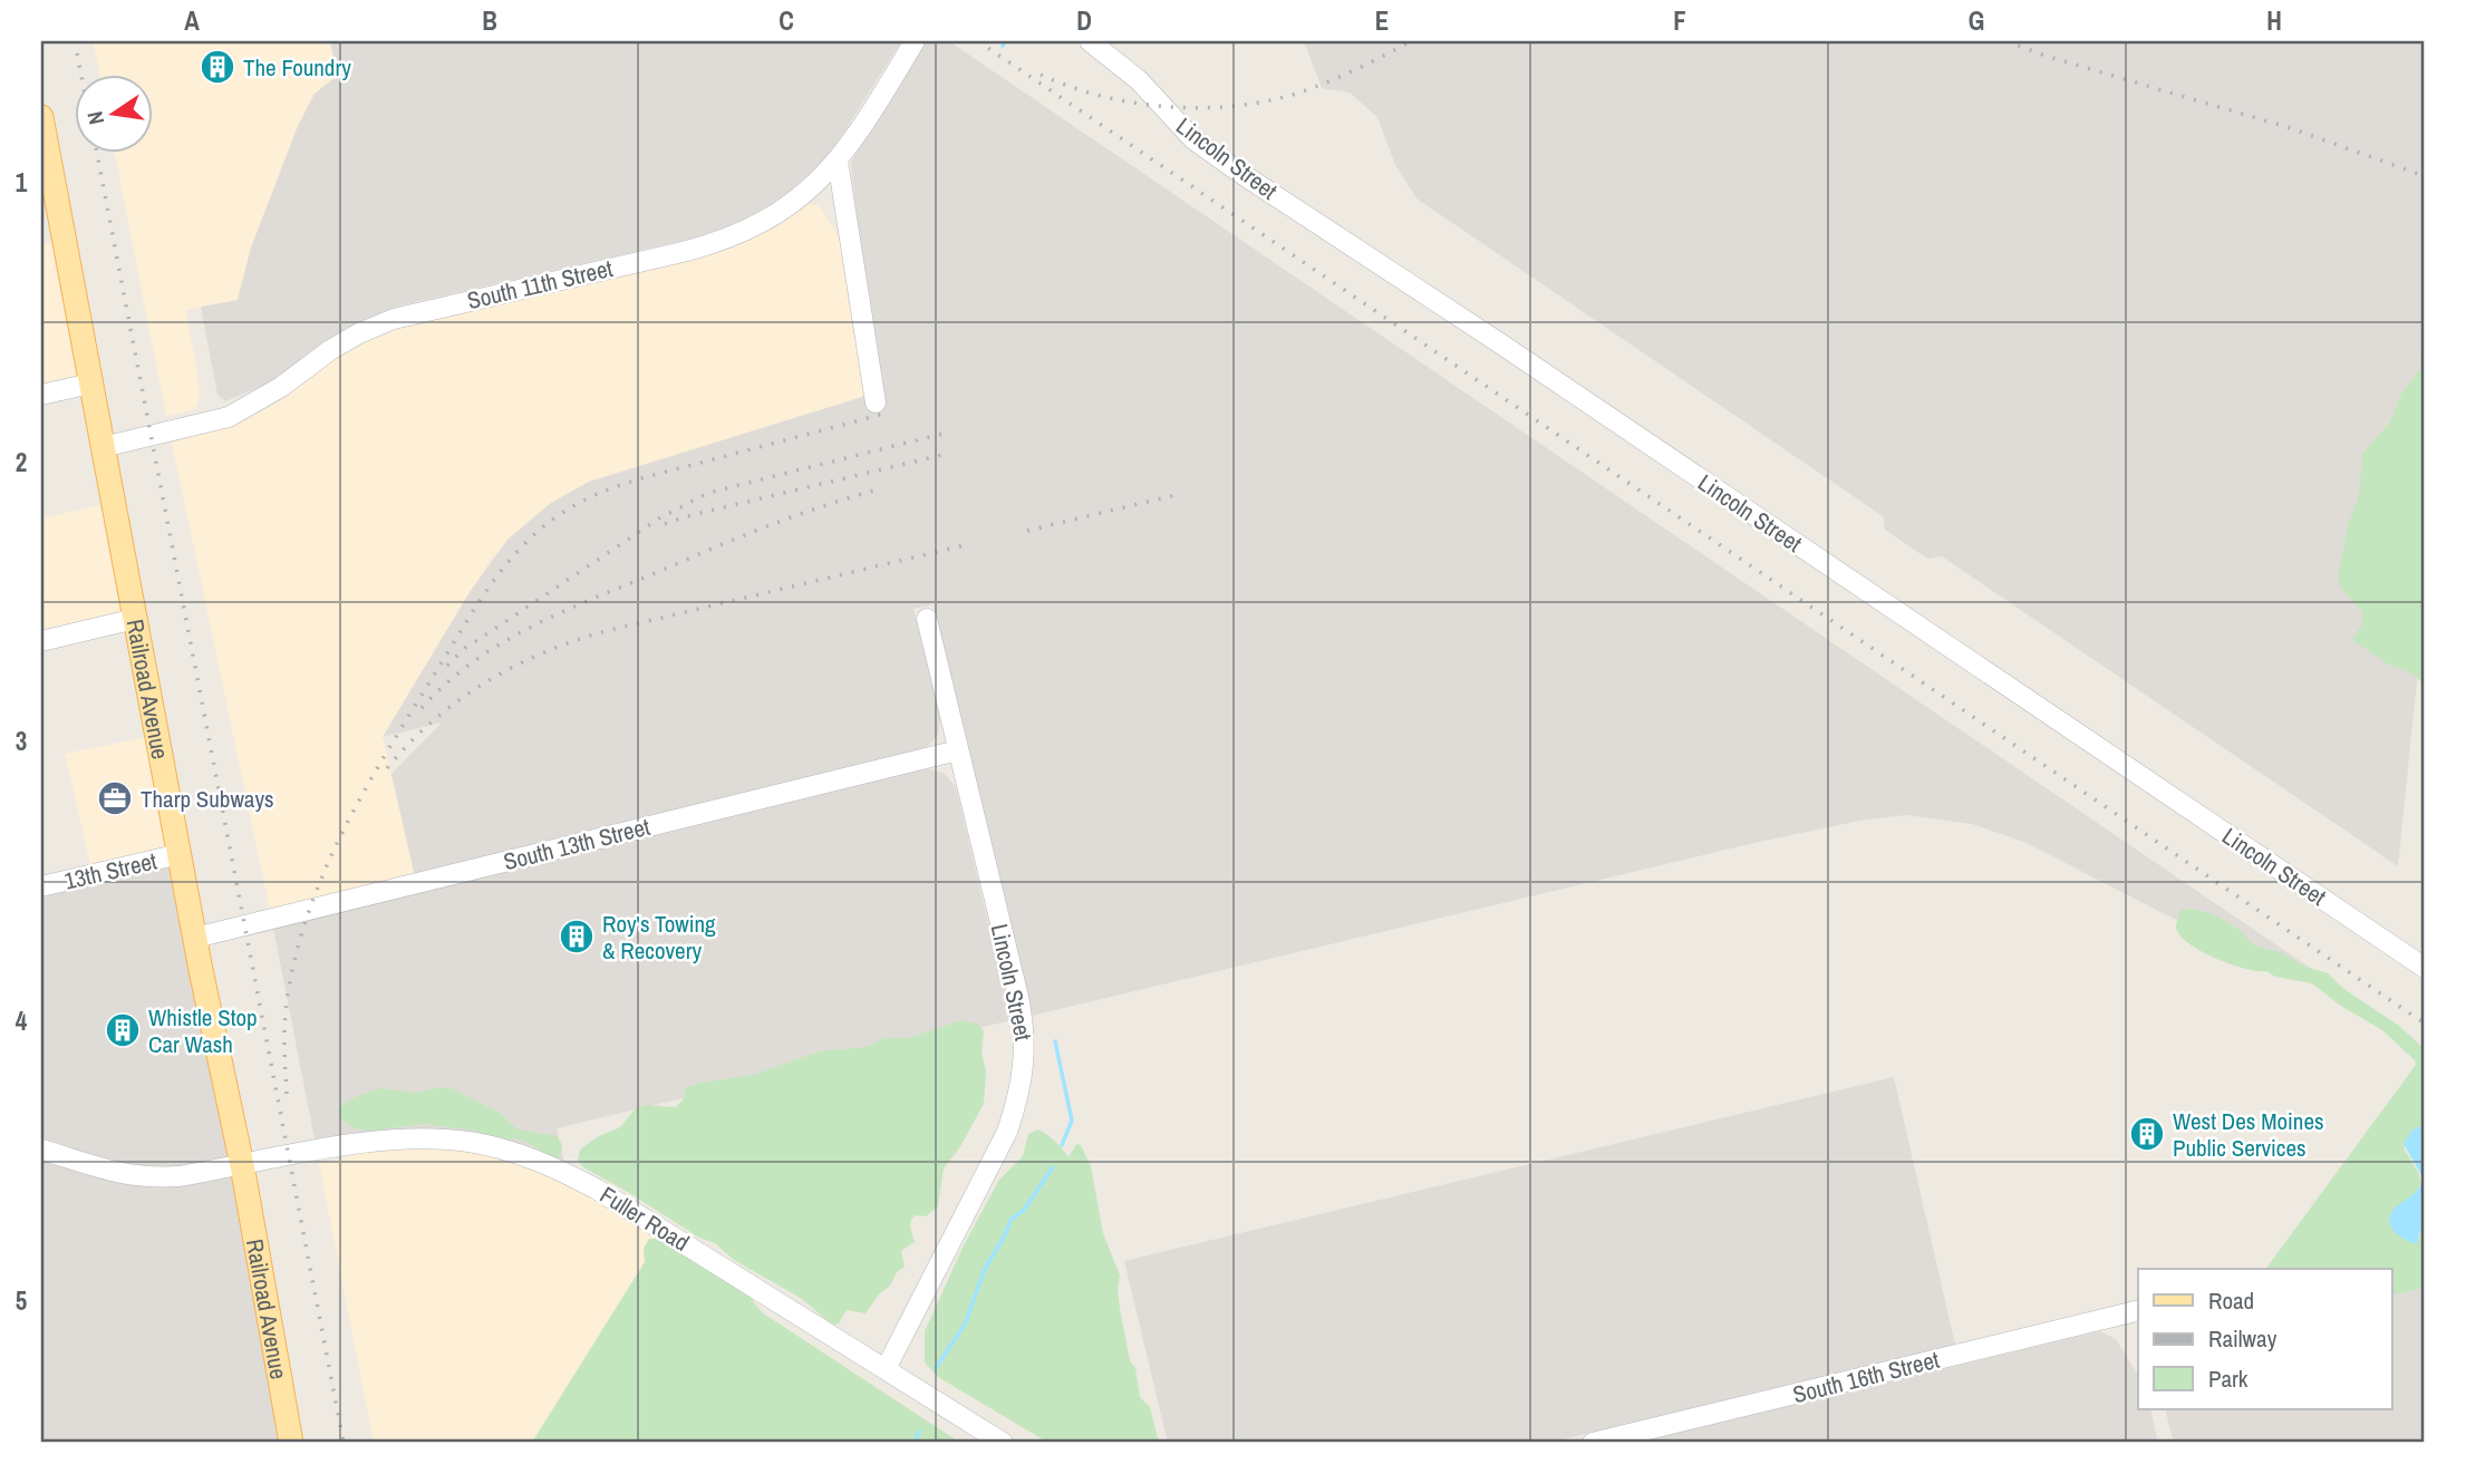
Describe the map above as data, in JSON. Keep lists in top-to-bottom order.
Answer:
{
  "streets": {
    "main road": ["Railroad Avenue"],
    "street": [
      "Lincoln Street",
      "South 11th Street",
      "South 13th Street",
      "13th Street",
      "Fuller Road",
      "South 16th Street"
    ]
  },
  "crossings": [
    ["Lincoln Street", "South 13th Street"],
    ["Lincoln Street", "Fuller Road"],
    ["South 11th Street", "Railroad Avenue"],
    ["Railroad Avenue", "South 13th Street"],
    ["Railroad Avenue", "13th Street"],
    ["Railroad Avenue", "Fuller Road"]
  ],
  "places": {
    "building": [
      "The Foundry",
      "Roy's Towing & Recovery",
      "Whistle Stop Car Wash",
      "West Des Moines Public Services"
    ],
    "office": ["Tharp Subways"]
  },
  "legend": ["Road", "Railway", "Park"],
  "north": "left",
  "grid": {
    "columns": [
      "A",
      "B",
      "C",
      "D",
      "E",
      "F",
      "G",
      "H"
    ],
    "rows": [
      "1",
      "2",
      "3",
      "4",
      "5"
    ]
  }
}
